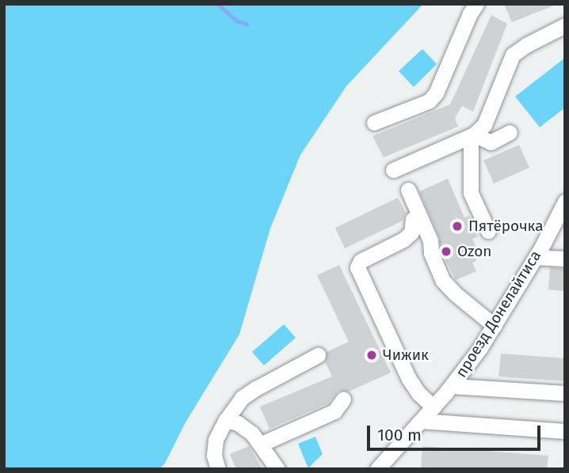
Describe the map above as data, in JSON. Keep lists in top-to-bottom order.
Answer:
{
  "streets": {
    "street": ["проезд Донелайтиса"]
  },
  "places": ["Пятёрочка", "Ozon", "Чижик"],
  "scale_bar": "100 m"
}
